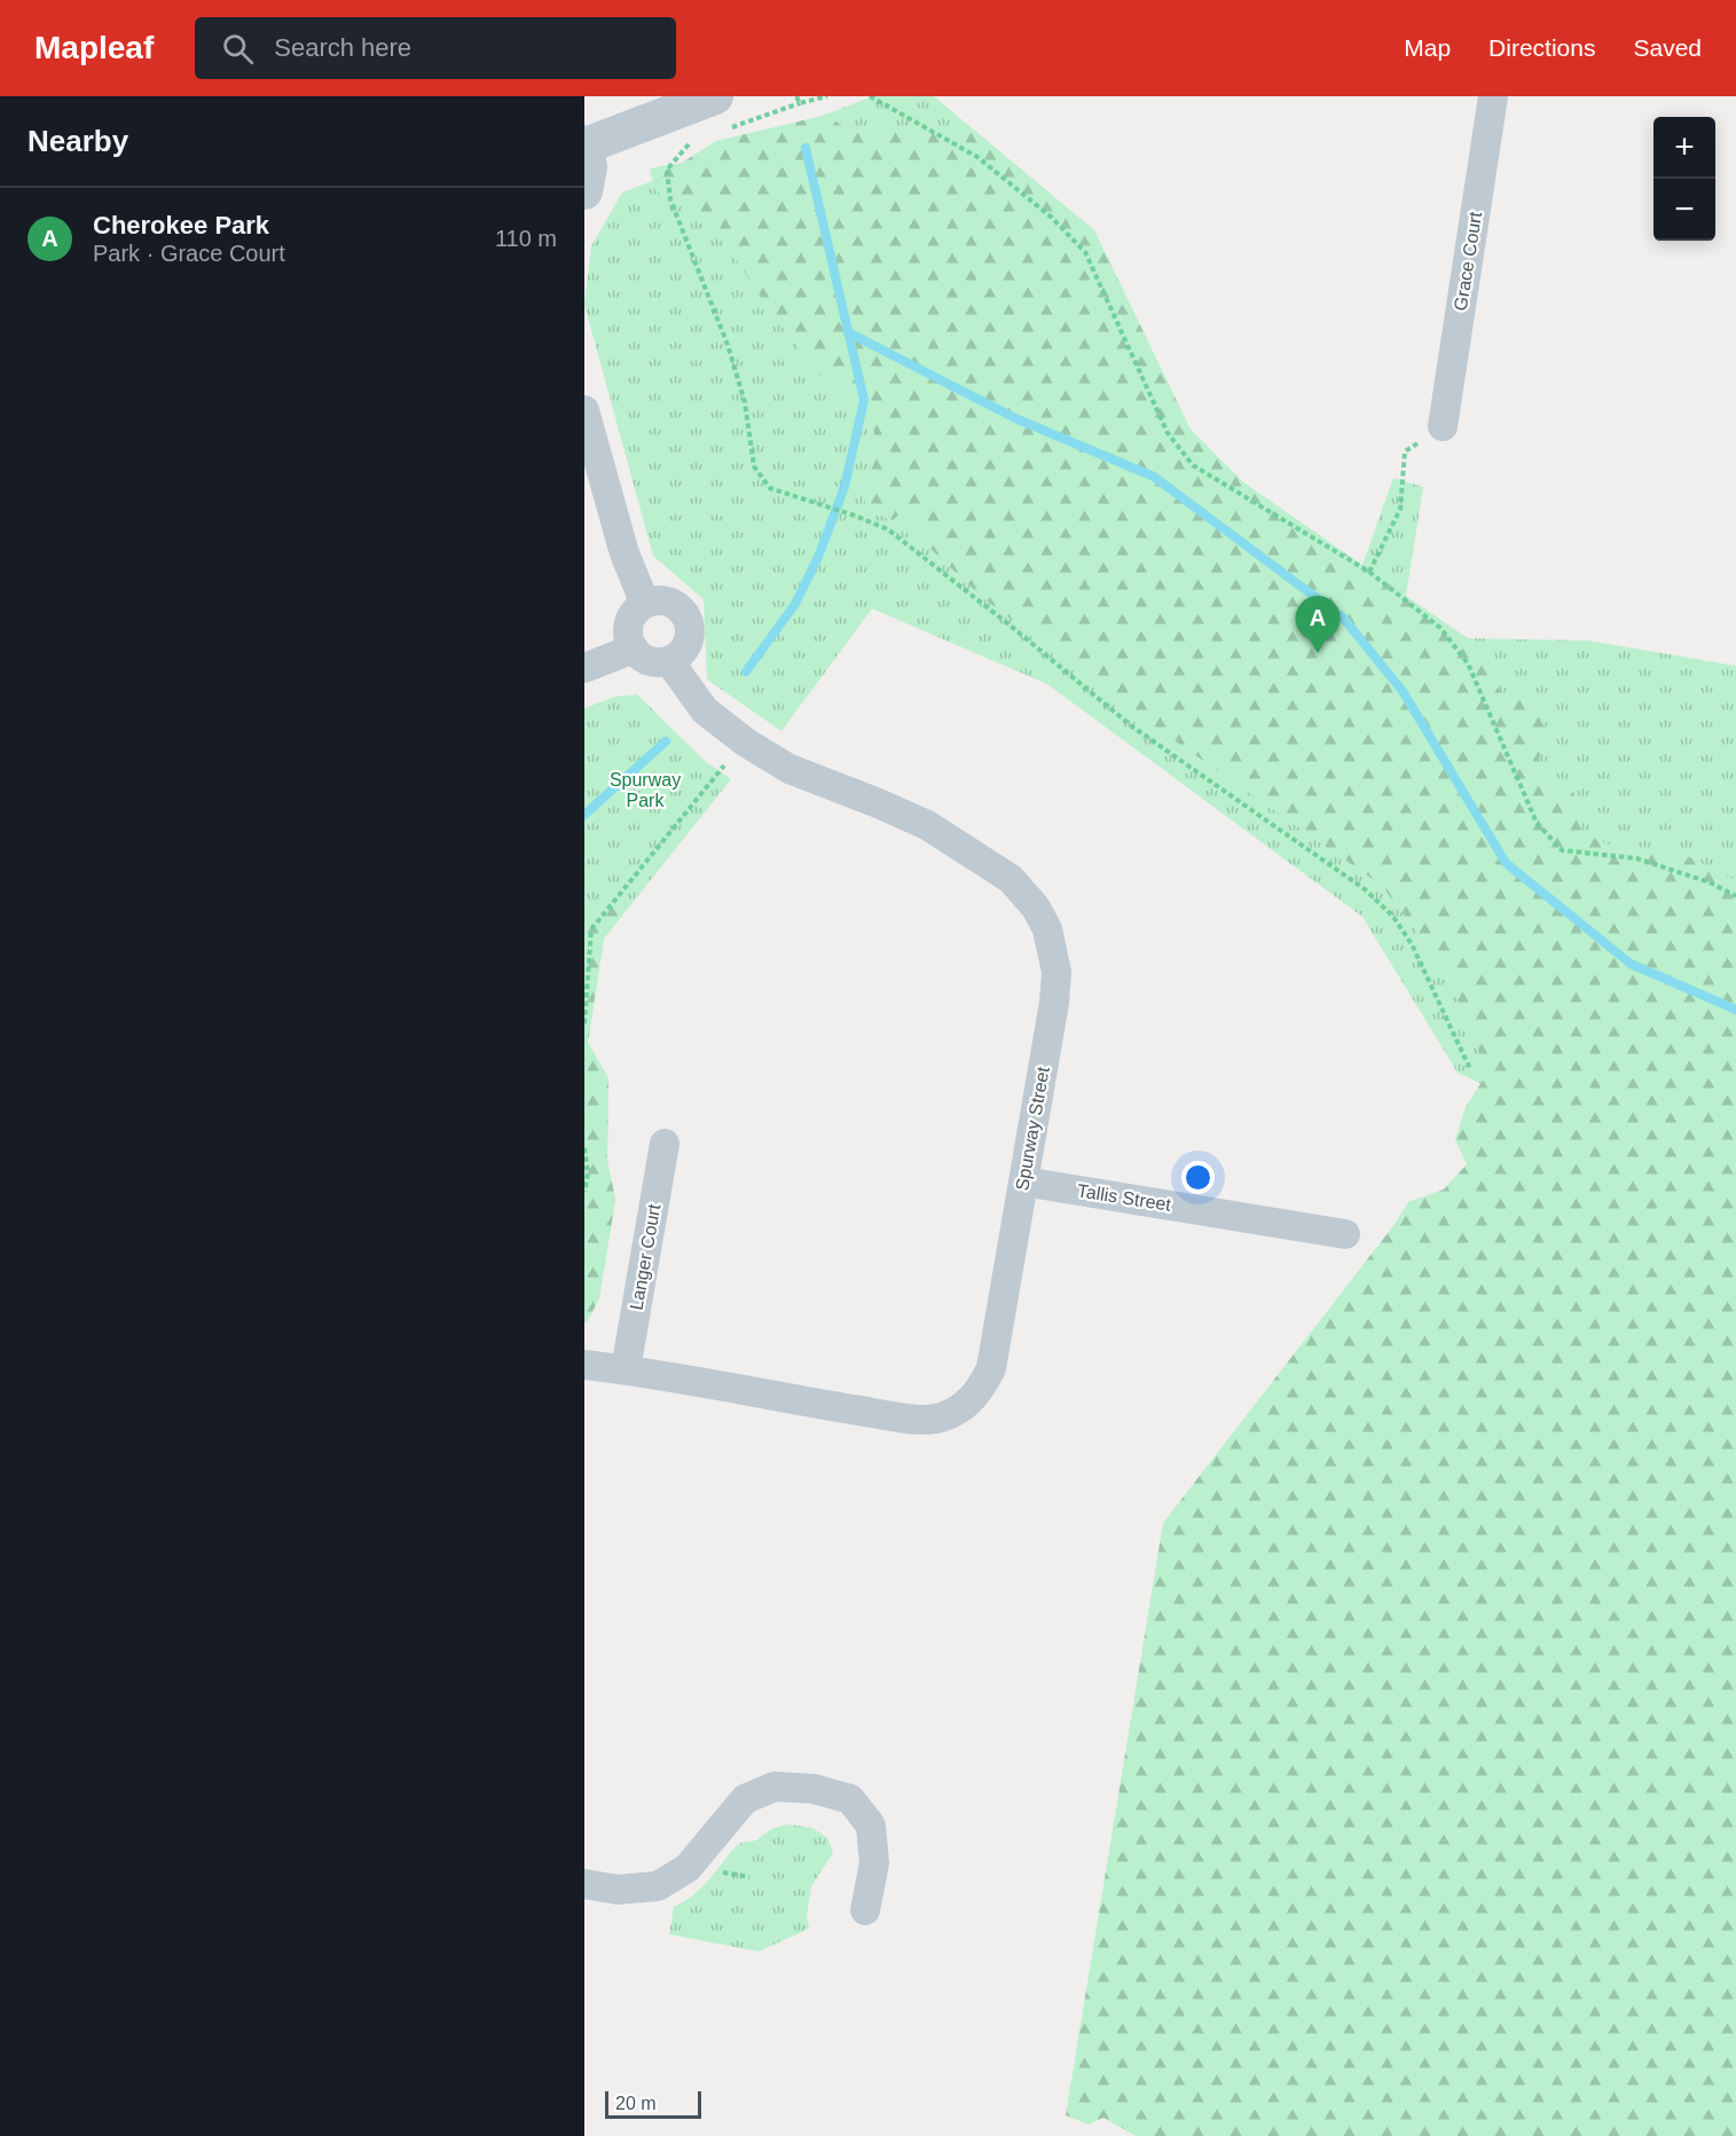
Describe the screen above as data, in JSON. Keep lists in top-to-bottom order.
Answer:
{
  "streets": {
    "street": [
      "Grace Court",
      "Spurway Street",
      "Tallis Street",
      "Langer Court"
    ]
  },
  "crossings": [
    ["Spurway Street", "Tallis Street"],
    ["Spurway Street", "Langer Court"]
  ],
  "parks": ["Spurway Park"],
  "scale_bar": "20 m",
  "page": {
    "header": "Mapleaf",
    "search": "Search here",
    "nav": ["Map", "Directions", "Saved"],
    "heading": "Nearby",
    "map_buttons": ["+", "−"],
    "list": [
      {
        "mark": "A",
        "name": "Cherokee Park",
        "note": "Park · Grace Court",
        "value": "110 m"
      }
    ],
    "pins": "A",
    "scale": "20 m"
  }
}
